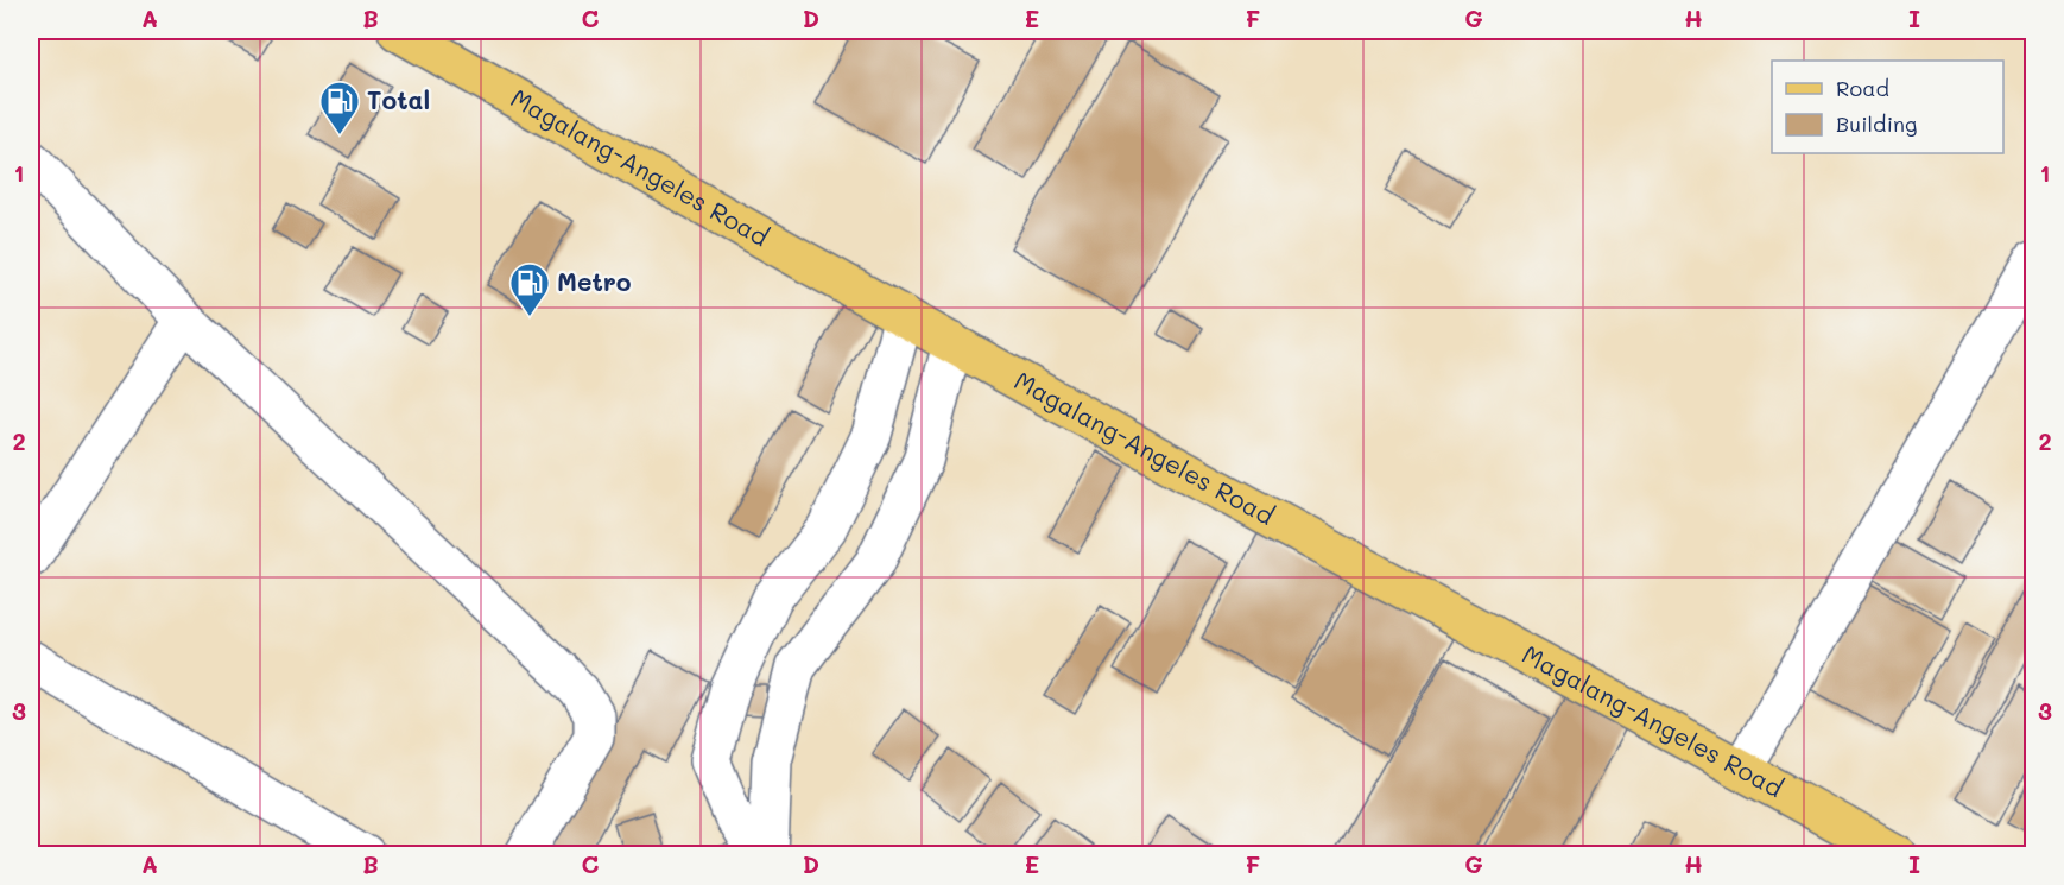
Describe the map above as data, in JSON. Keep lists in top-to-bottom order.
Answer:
{
  "streets": {
    "main road": ["Magalang-Angeles Road"]
  },
  "places": {
    "fuel station": ["Total", "Metro"]
  },
  "legend": ["Road", "Building"],
  "grid": {
    "columns": [
      "A",
      "B",
      "C",
      "D",
      "E",
      "F",
      "G",
      "H",
      "I"
    ],
    "rows": ["1", "2", "3"]
  }
}
